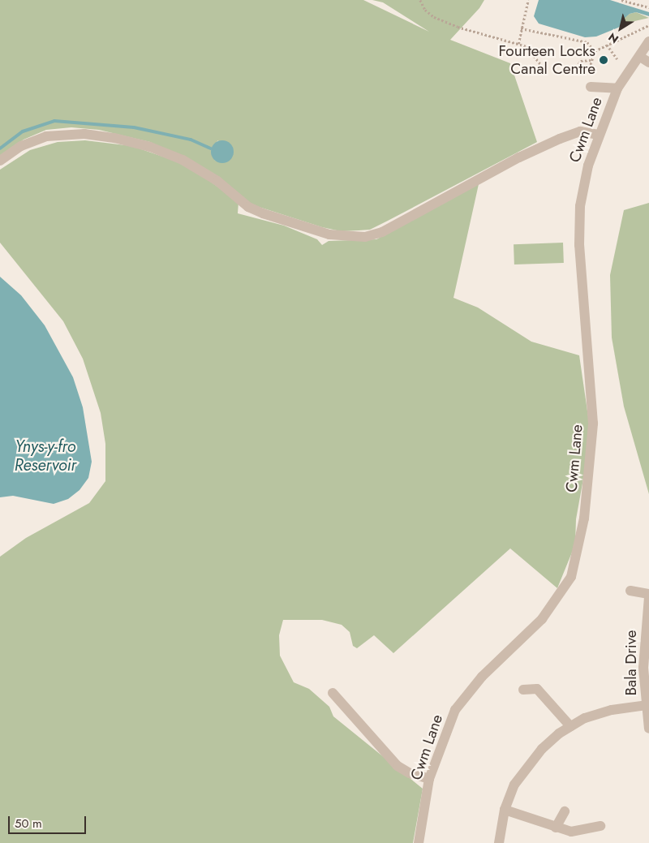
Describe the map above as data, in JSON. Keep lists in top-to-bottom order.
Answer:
{
  "streets": {
    "street": ["Cwm Lane", "Bala Drive"]
  },
  "water": ["Ynys-y-fro Reservoir"],
  "places": ["Fourteen Locks Canal Centre"],
  "scale_bar": "50 m",
  "north": "bottom left"
}
